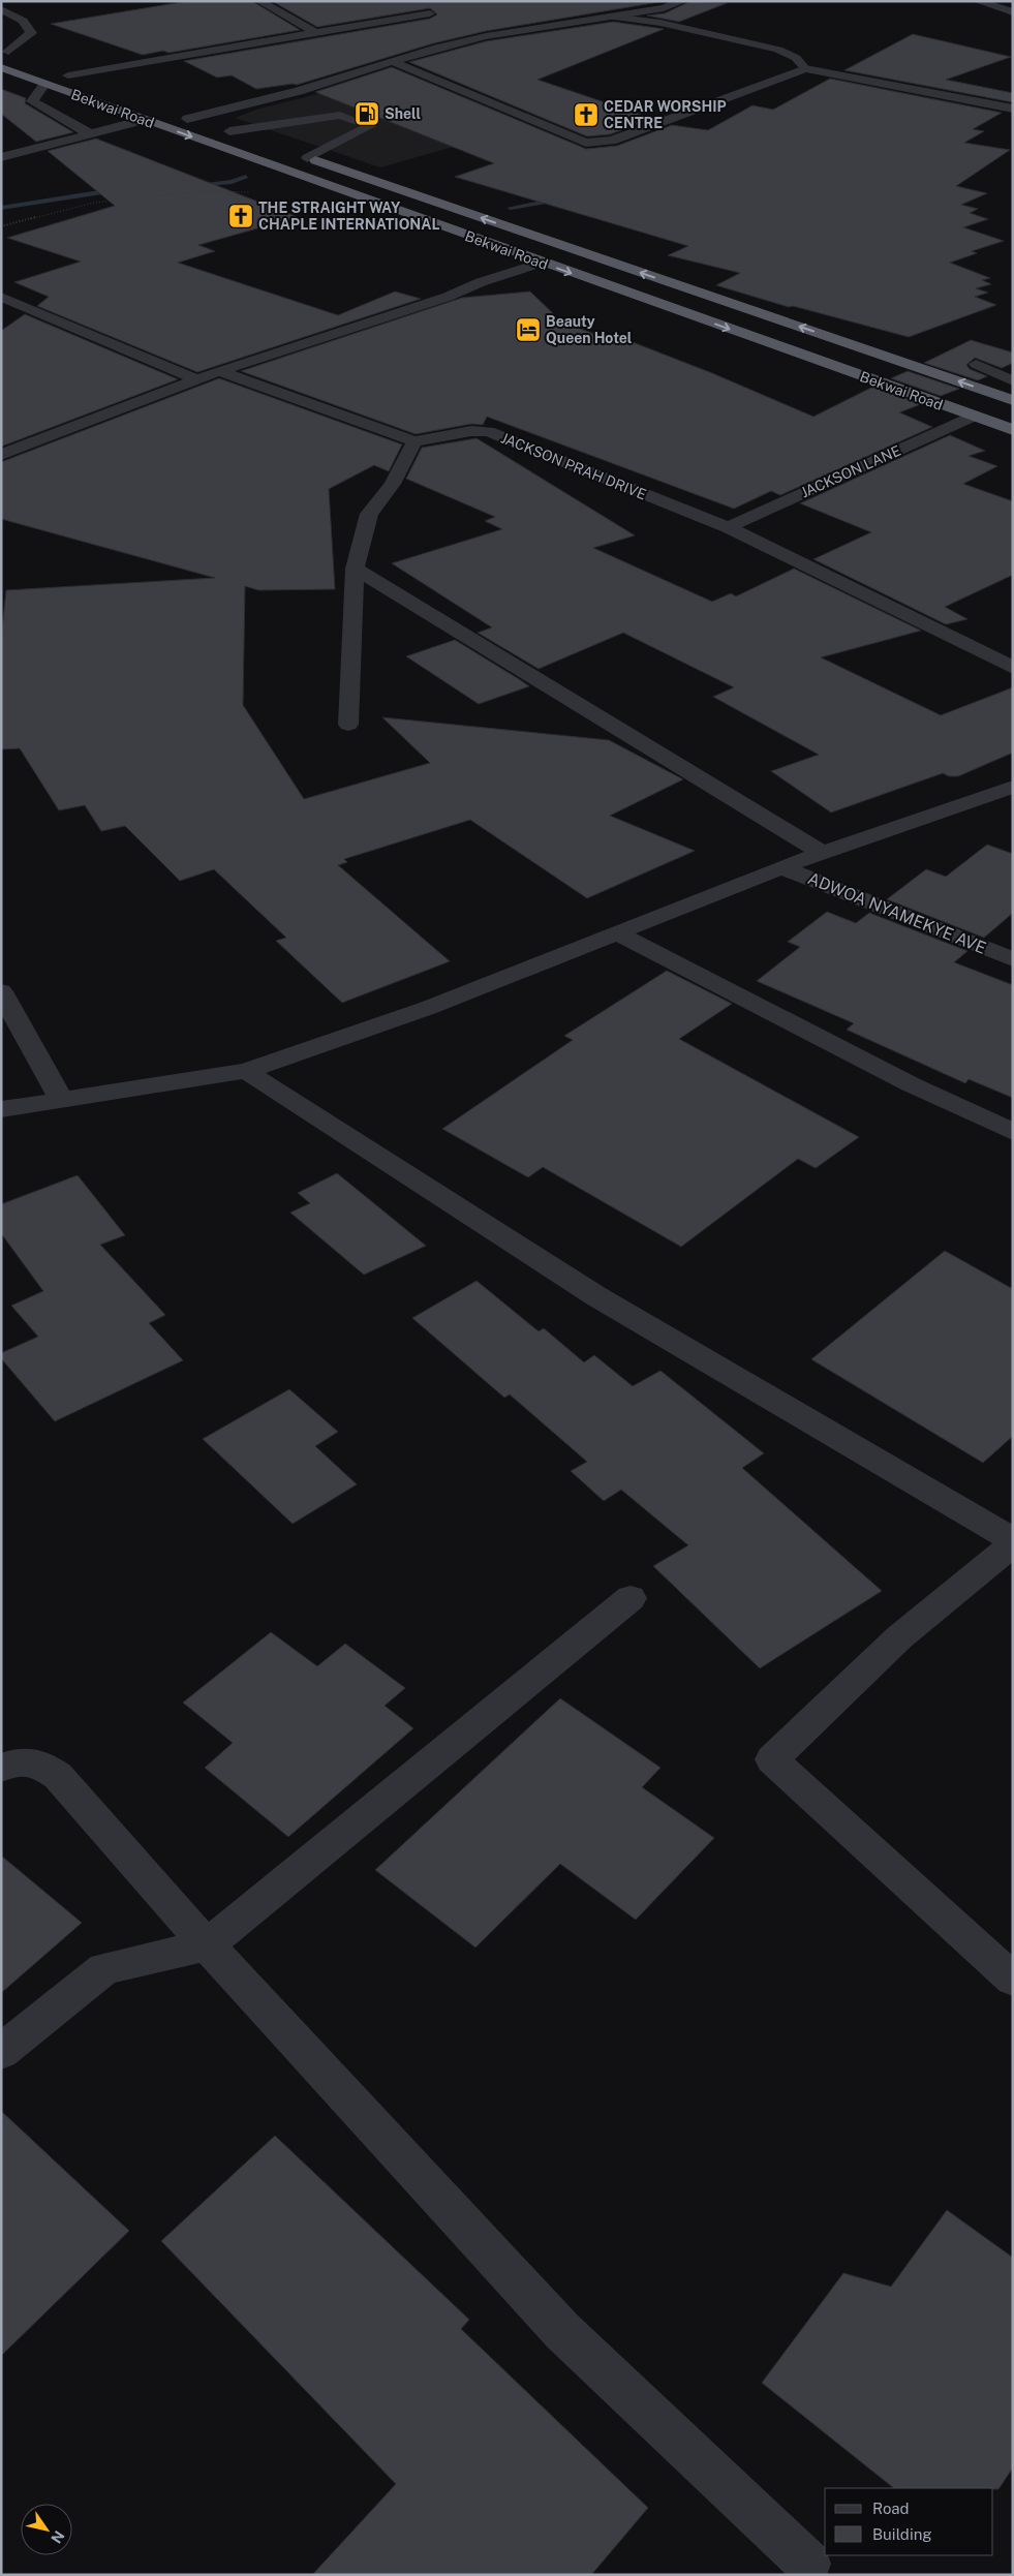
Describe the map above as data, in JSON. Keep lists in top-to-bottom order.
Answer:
{
  "streets": {
    "highway": ["Bekwai Road"],
    "street": ["JACKSON PRAH DRIVE", "JACKSON LANE", "ADWOA NYAMEKYE AVE"]
  },
  "crossings": [
    ["Bekwai Road", "JACKSON LANE"],
    ["JACKSON PRAH DRIVE", "JACKSON LANE"]
  ],
  "places": {
    "fuel station": ["Shell"],
    "church": ["CEDAR WORSHIP CENTRE", "THE STRAIGHT WAY CHAPLE INTERNATIONAL"],
    "hotel": ["Beauty Queen Hotel"]
  },
  "legend": ["Road", "Building"],
  "north": "bottom right"
}
